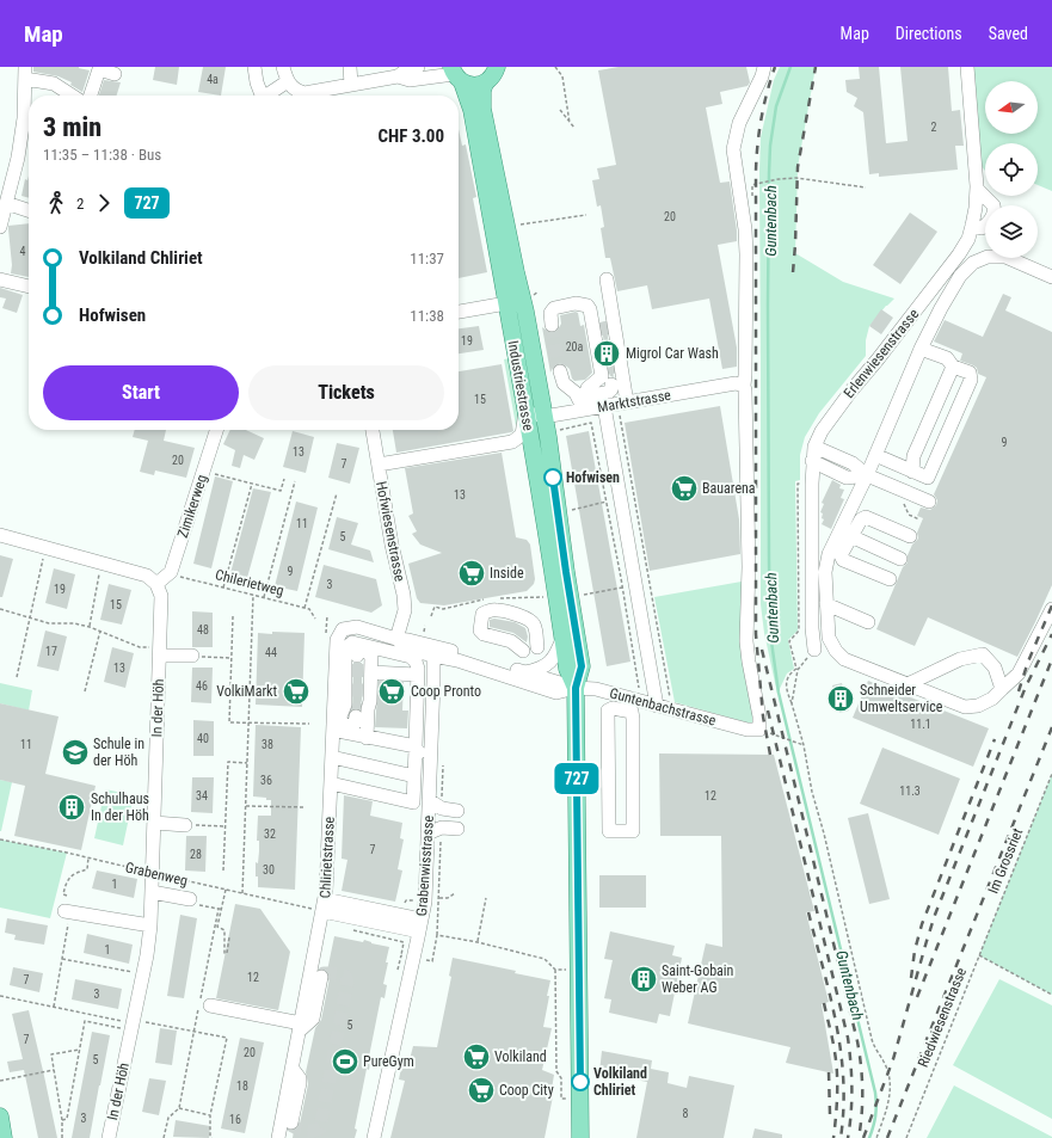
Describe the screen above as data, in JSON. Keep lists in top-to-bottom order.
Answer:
{
  "streets": {
    "main road": ["Industriestrasse"],
    "street": [
      "Erlenwiesenstrasse",
      "Marktstrasse",
      "Zimikerweg",
      "Hofwiesenstrasse",
      "Guntenbachstrasse",
      "In der Höh",
      "Chlirietstrasse",
      "Grabenwisstrasse"
    ],
    "path": [
      "Chilerietweg",
      "Im Grossriet",
      "Grabenweg",
      "Riedwiesenstrasse"
    ]
  },
  "crossings": [
    ["Industriestrasse", "Marktstrasse"],
    ["Industriestrasse", "Guntenbachstrasse"],
    ["Industriestrasse", "Chlirietstrasse"],
    ["Zimikerweg", "In der Höh"],
    ["Hofwiesenstrasse", "Chlirietstrasse"],
    ["Guntenbachstrasse", "Chlirietstrasse"],
    ["In der Höh", "Grabenweg"],
    ["Chlirietstrasse", "Grabenwisstrasse"],
    ["Chlirietstrasse", "Grabenweg"],
    ["Im Grossriet", "Riedwiesenstrasse"]
  ],
  "water": ["Guntenbach"],
  "places": {
    "building": [
      "Migrol Car Wash",
      "Schneider Umweltservice",
      "Schulhaus In der Höh",
      "Saint-Gobain Weber AG"
    ],
    "other": ["Hofwisen", "Volkiland Chliriet"],
    "supermarket": [
      "Bauarena",
      "Inside",
      "VolkiMarkt",
      "Coop Pronto",
      "Volkiland",
      "Coop City"
    ],
    "school or university": ["Schule in der Höh"],
    "sports": ["PureGym"]
  },
  "lines": ["bus line 727"],
  "house_numbers": [
    "4a",
    "2",
    "20",
    "4",
    "19",
    "20a",
    "15",
    "9",
    "13",
    "20",
    "7",
    "13",
    "11",
    "5",
    "9",
    "3",
    "19",
    "15",
    "48",
    "17",
    "44",
    "13",
    "46",
    "11.1",
    "40",
    "11",
    "38",
    "36",
    "11.3",
    "34",
    "12",
    "32",
    "7",
    "28",
    "30",
    "1",
    "1",
    "12",
    "7",
    "3",
    "5",
    "7",
    "20",
    "5",
    "18",
    "8",
    "3",
    "16"
  ],
  "north": "left",
  "page": {
    "header": "Map",
    "nav": ["Map", "Directions", "Saved"],
    "on_map": "727",
    "heading": ["3 min", "11:35 – 11:38 · Bus", "CHF 3.00"],
    "legs": ["2", "727"],
    "list": [
      {
        "name": "Volkiland Chliriet",
        "value": "11:37"
      },
      {
        "name": "Hofwisen",
        "value": "11:38"
      }
    ],
    "buttons": ["Start", "Tickets"]
  }
}
